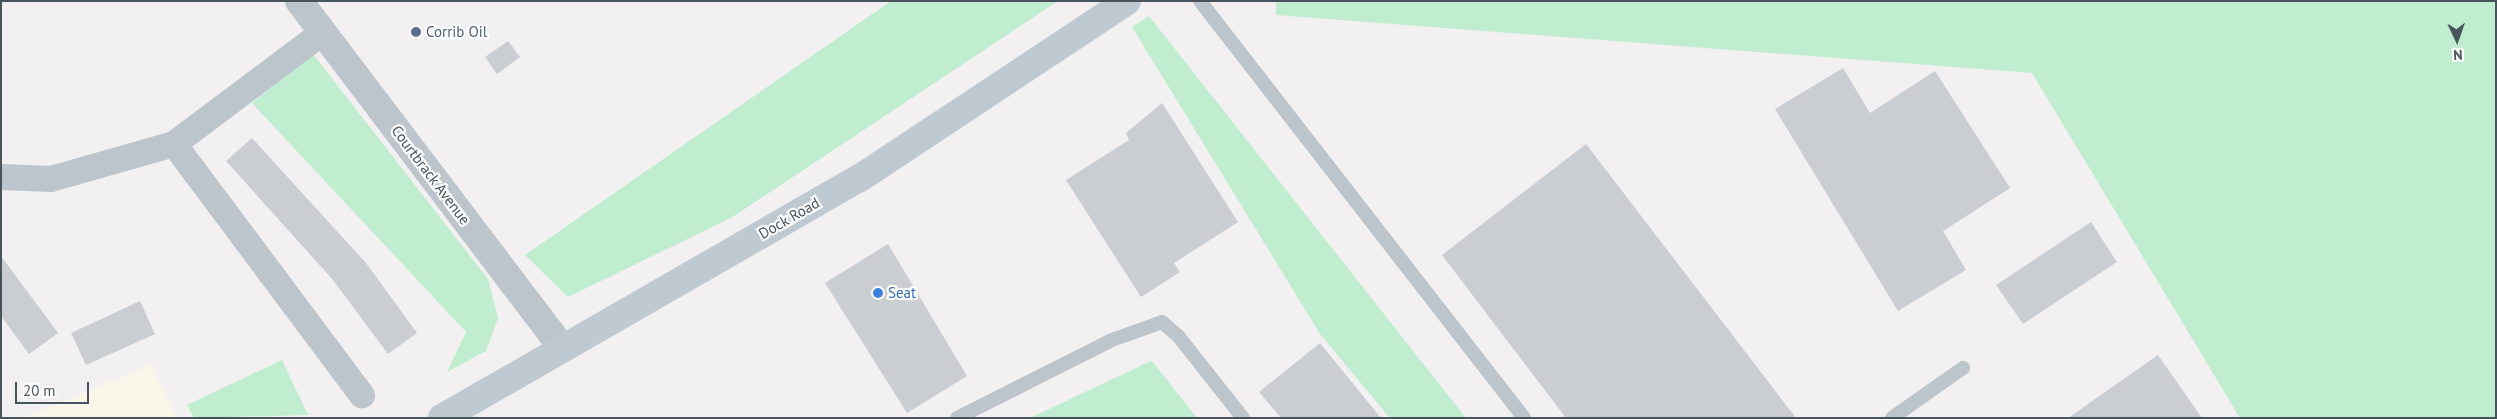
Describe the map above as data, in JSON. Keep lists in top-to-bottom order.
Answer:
{
  "streets": {
    "main road": ["Dock Road"],
    "street": ["Courtbrack Avenue"]
  },
  "crossings": [
    ["Courtbrack Avenue", "Dock Road"]
  ],
  "places": ["Corrib Oil", "Seat"],
  "scale_bar": "20 m",
  "north": "bottom"
}
